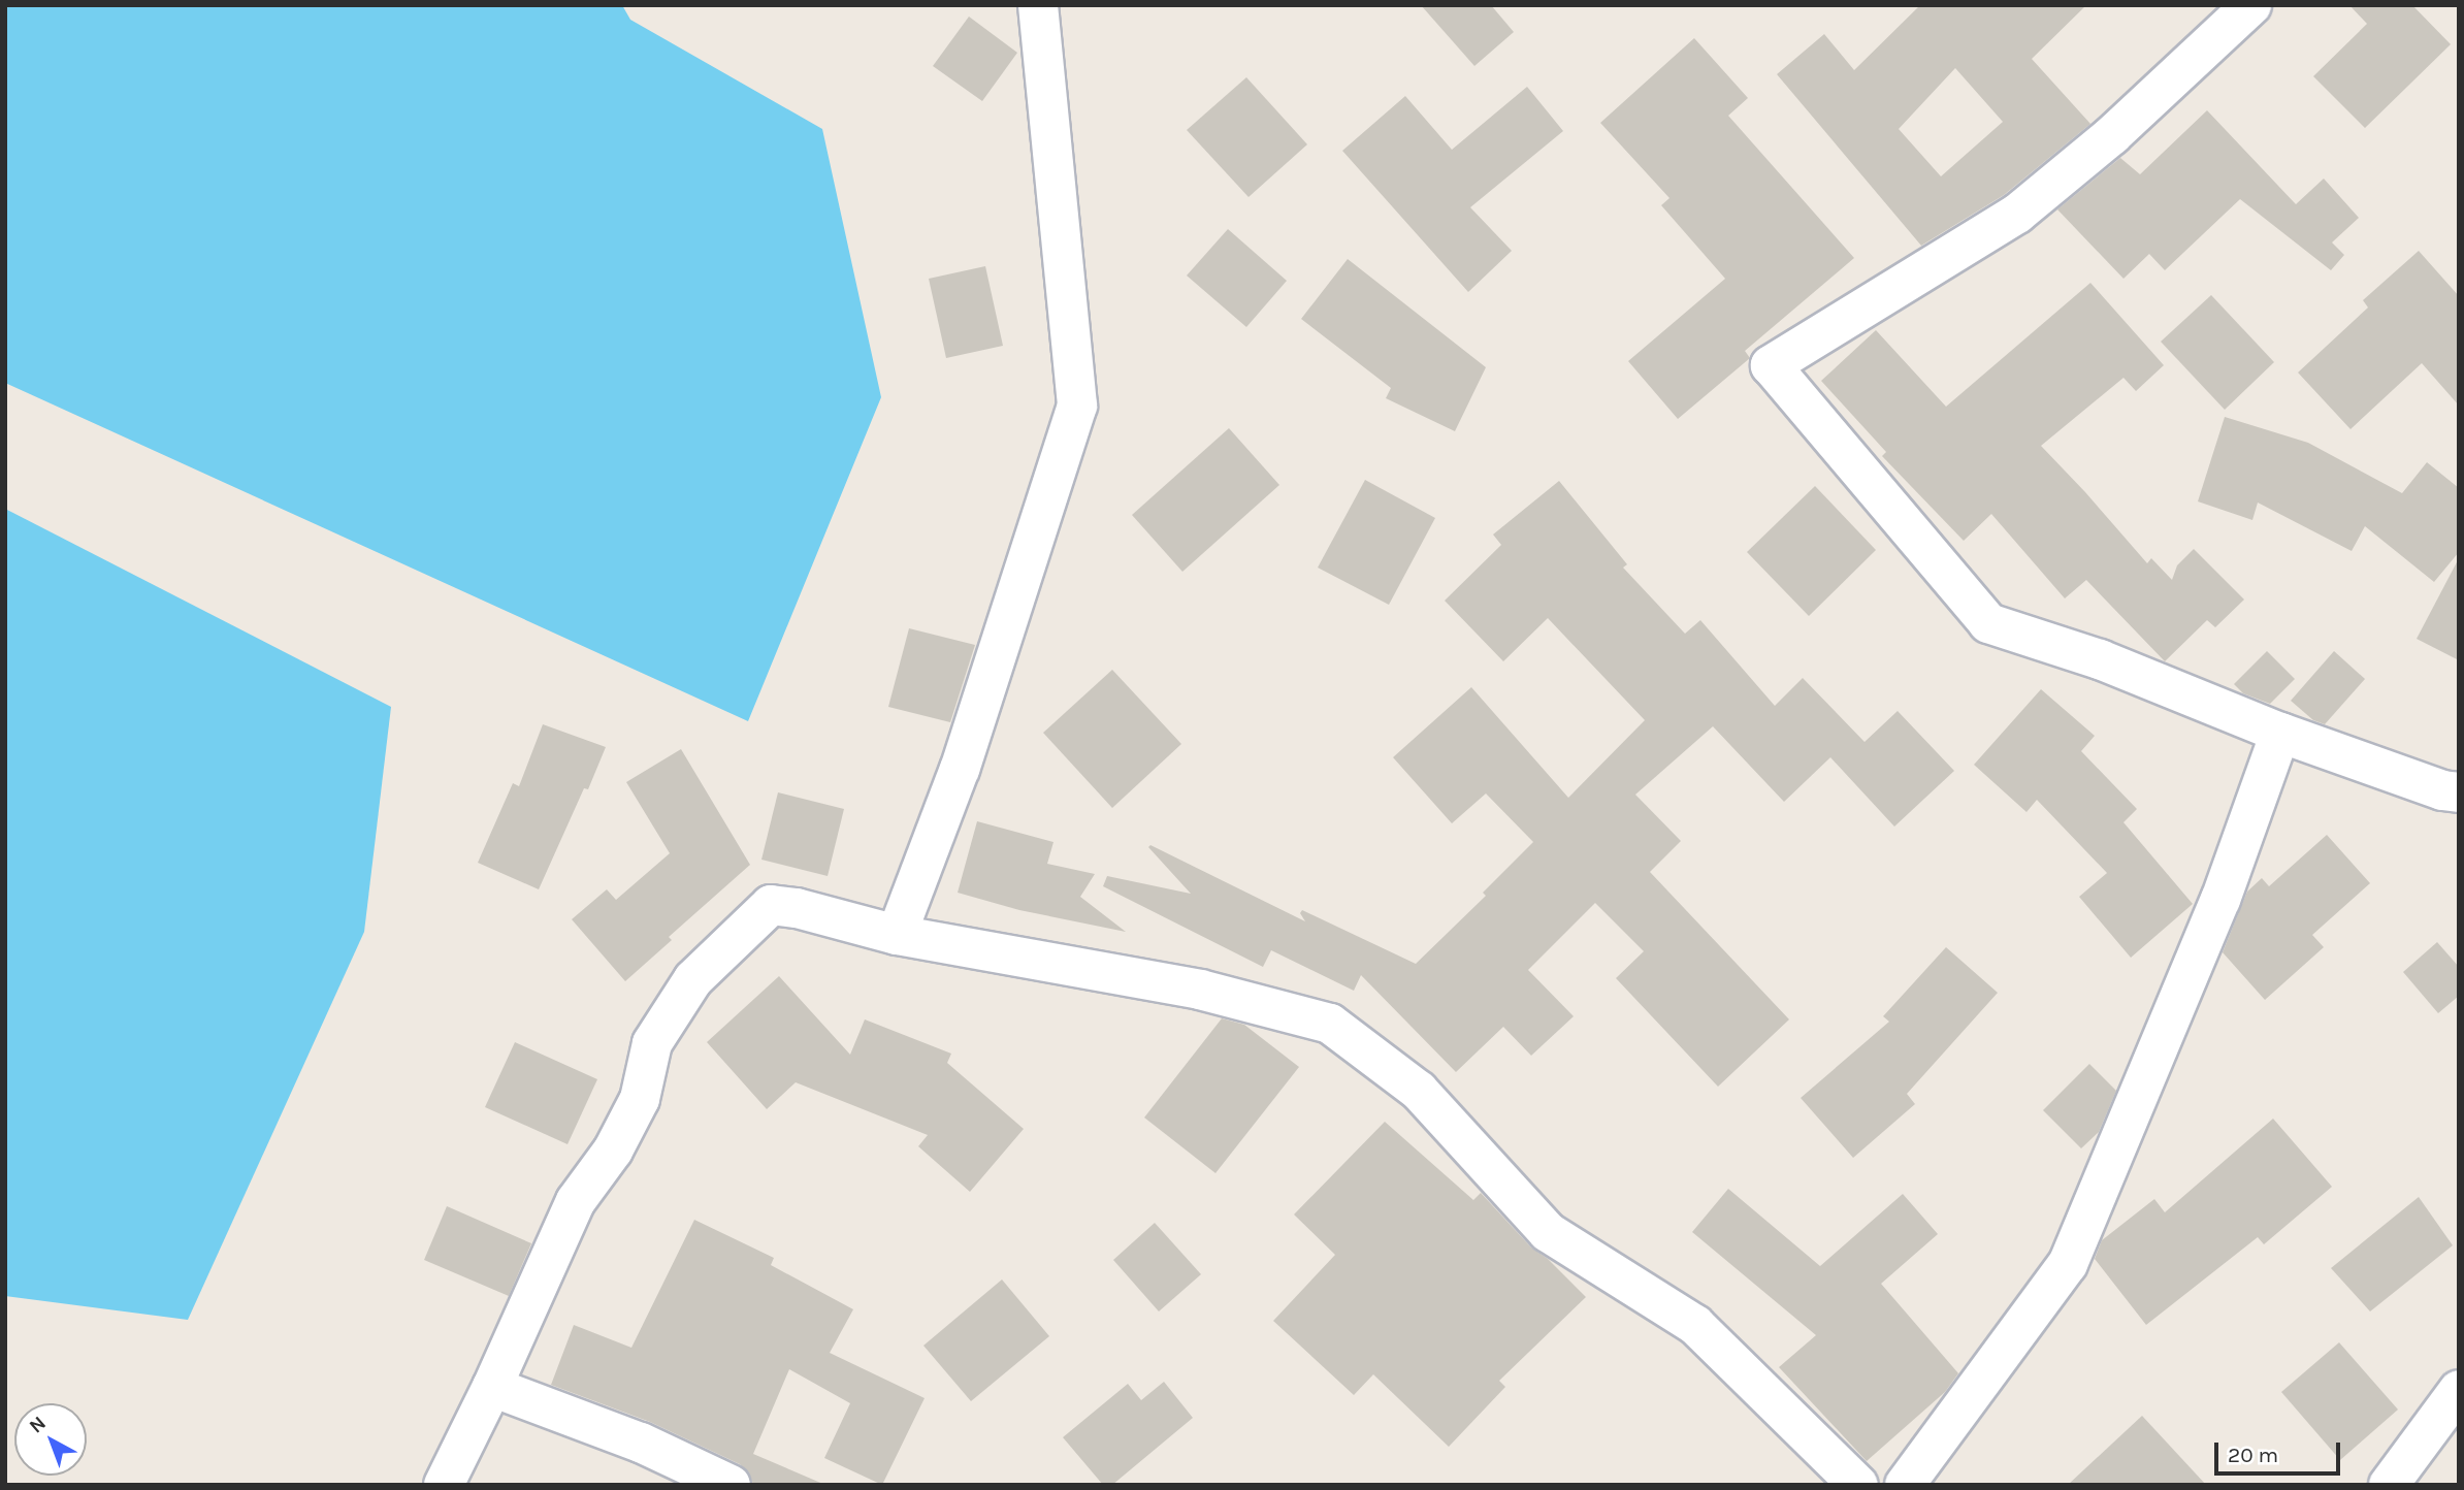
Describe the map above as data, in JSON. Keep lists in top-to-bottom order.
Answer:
{
  "scale_bar": "20 m",
  "north": "top left"
}
